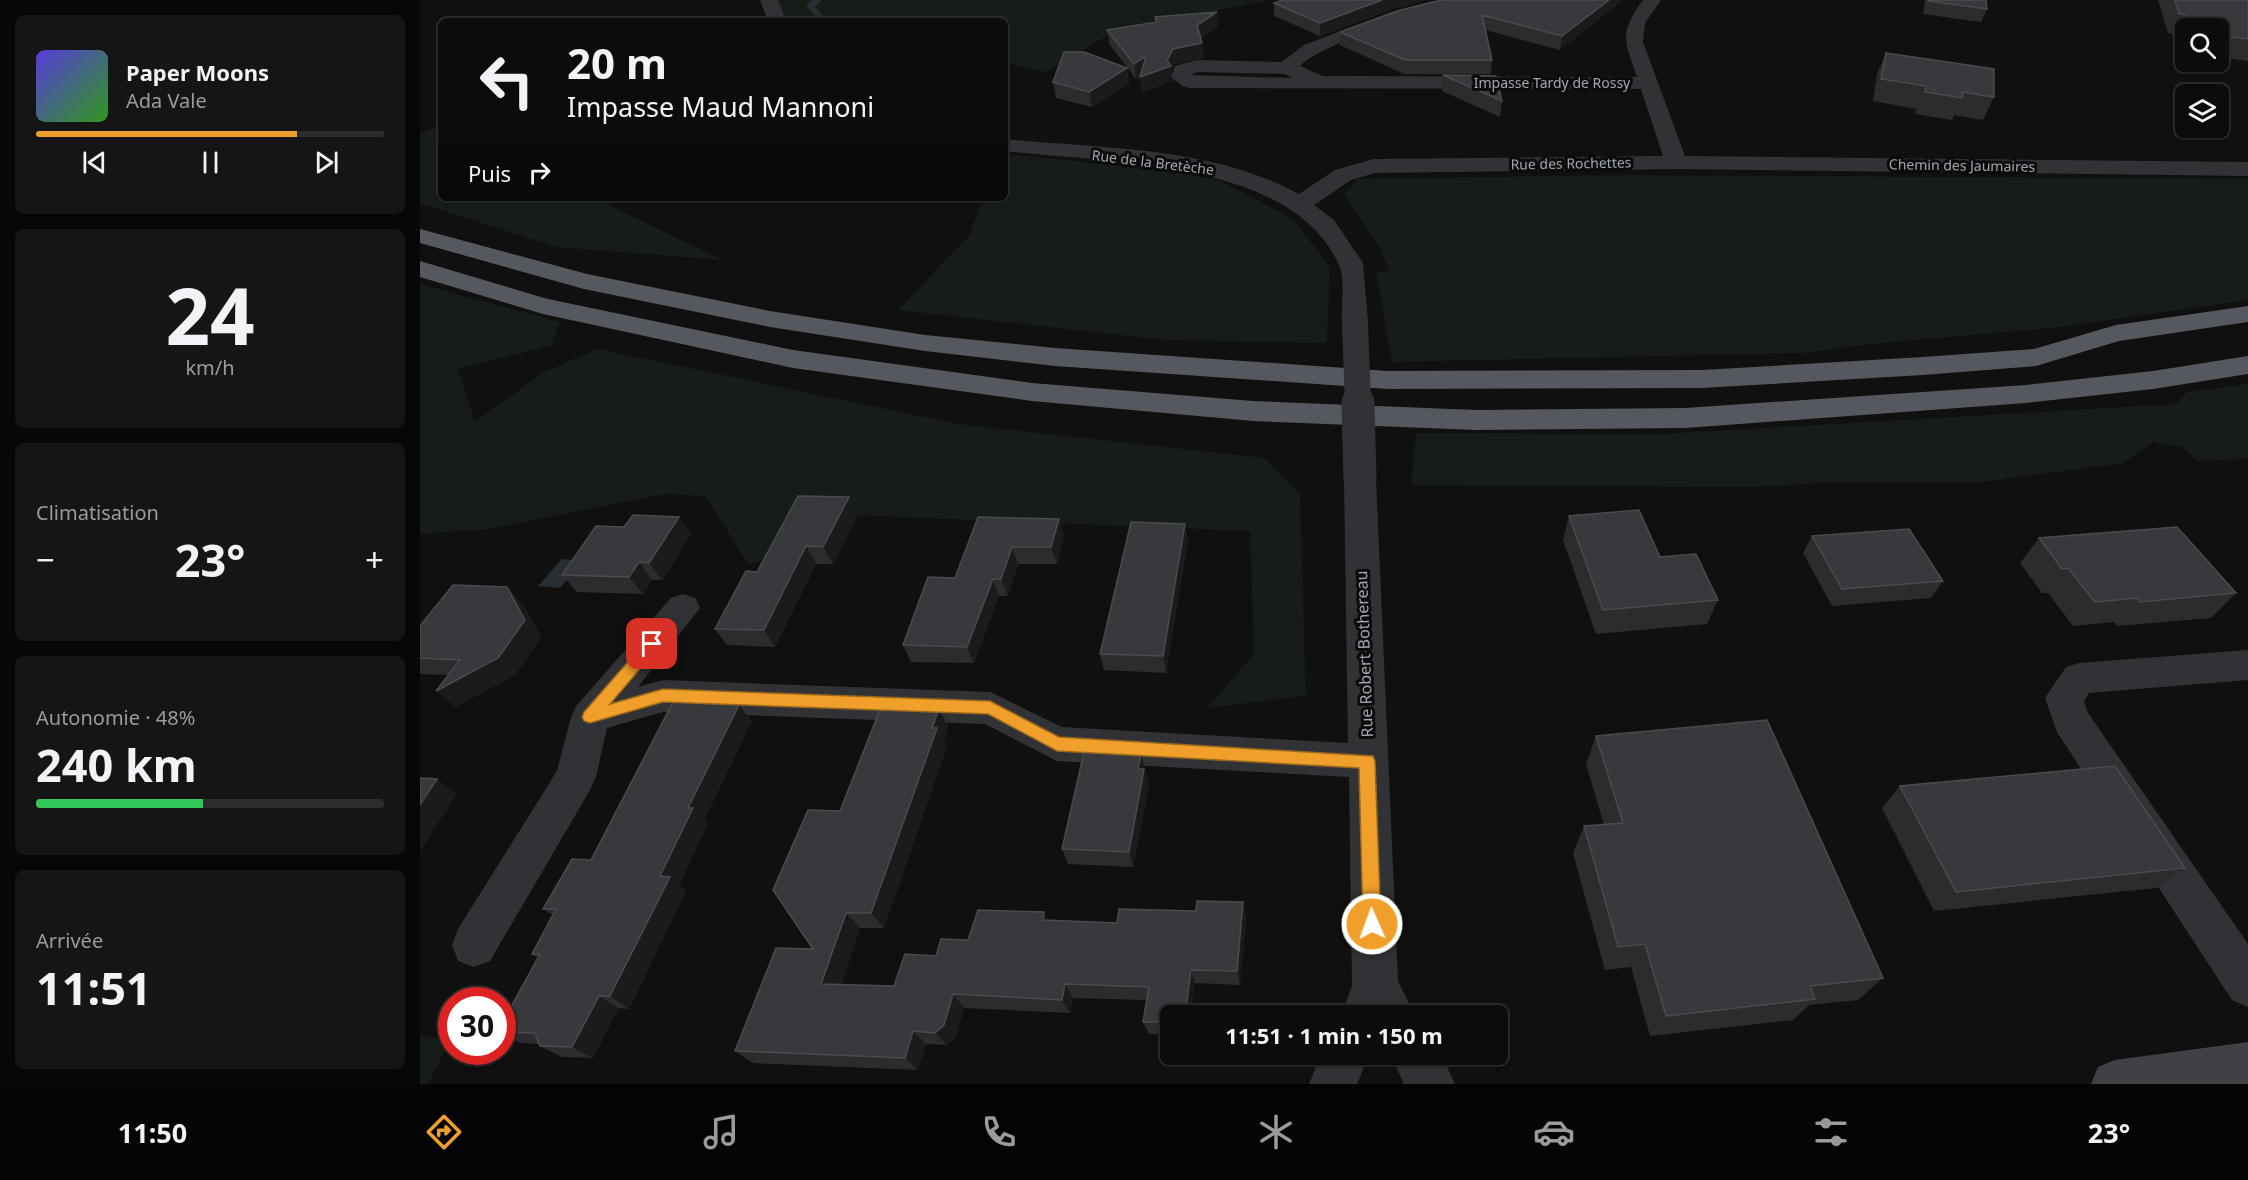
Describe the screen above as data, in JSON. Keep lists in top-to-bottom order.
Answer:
{
  "streets": {
    "street": [
      "Impasse Tardy de Rossy",
      "Rue de la Bretèche",
      "Rue des Rochettes",
      "Chemin des Jaumaires",
      "Rue Robert Bothereau"
    ]
  },
  "crossings": [
    ["Rue de la Bretèche", "Rue des Rochettes"],
    ["Rue de la Bretèche", "Rue Robert Bothereau"],
    ["Rue des Rochettes", "Chemin des Jaumaires"]
  ],
  "page": {
    "turn": ["20 m", "Impasse Maud Mannoni"],
    "song": ["Paper Moons", "Ada Vale"],
    "then": "Puis",
    "tile": [
      ["24", "km/h"],
      "Climatisation",
      ["Autonomie · 48%", "240 km"],
      ["Arrivée", "11:51"]
    ],
    "heat": ["−", "23°", "+"],
    "limit": "30",
    "trip": "11:51 · 1 min · 150 m",
    "tabs": ["11:50", "23°"]
  }
}
